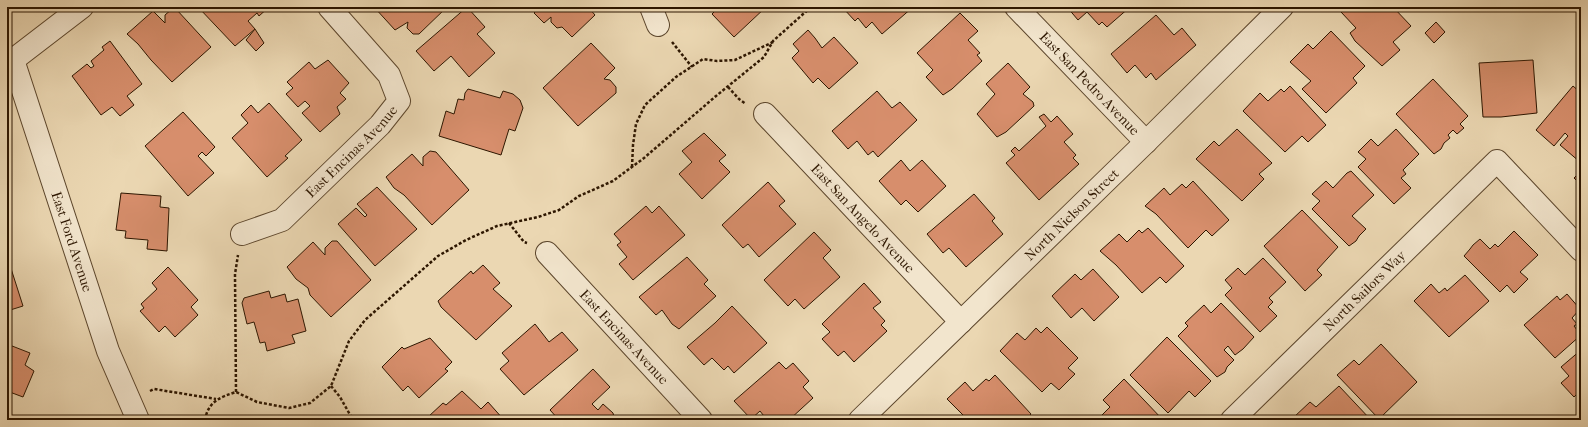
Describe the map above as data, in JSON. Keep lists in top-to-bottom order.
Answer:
{
  "streets": {
    "street": [
      "East San Pedro Avenue",
      "East Encinas Avenue",
      "North Nielson Street",
      "East San Angelo Avenue",
      "East Ford Avenue",
      "North Sailors Way"
    ]
  },
  "crossings": [
    ["East San Pedro Avenue", "North Nielson Street"],
    ["North Nielson Street", "East San Angelo Avenue"]
  ]
}
